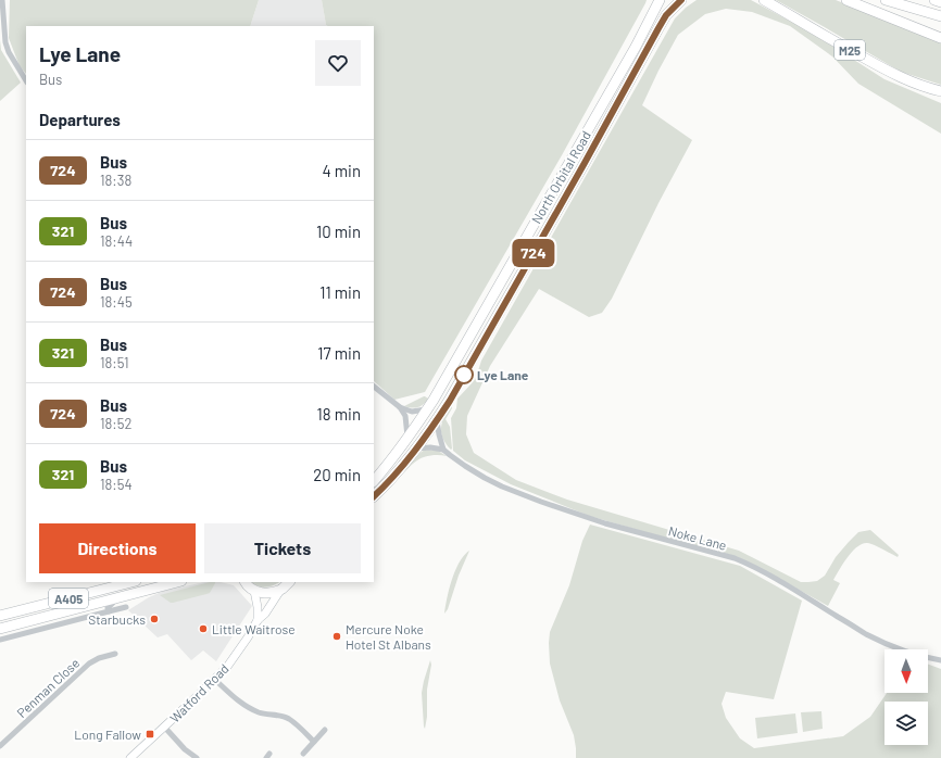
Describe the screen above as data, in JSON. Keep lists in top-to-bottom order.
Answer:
{
  "streets": {
    "highway": ["M25", "North Orbital Road", "A405"],
    "main road": ["Watford Road"],
    "street": ["Noke Lane", "Penman Close"]
  },
  "places": {
    "other": [
      "Lye Lane",
      "Starbucks",
      "Little Waitrose",
      "Mercure Noke Hotel St Albans"
    ],
    "transit": ["Long Fallow"]
  },
  "lines": ["bus line 724"],
  "north": "bottom",
  "page": {
    "on_map": "724",
    "heading": [
      ["Lye Lane", "Bus"],
      "Departures"
    ],
    "list": [
      {
        "mark": "724",
        "name": "Bus",
        "note": "18:38",
        "value": "4 min"
      },
      {
        "mark": "321",
        "name": "Bus",
        "note": "18:44",
        "value": "10 min"
      },
      {
        "mark": "724",
        "name": "Bus",
        "note": "18:45",
        "value": "11 min"
      },
      {
        "mark": "321",
        "name": "Bus",
        "note": "18:51",
        "value": "17 min"
      },
      {
        "mark": "724",
        "name": "Bus",
        "note": "18:52",
        "value": "18 min"
      },
      {
        "mark": "321",
        "name": "Bus",
        "note": "18:54",
        "value": "20 min"
      }
    ],
    "buttons": ["Directions", "Tickets"]
  }
}
